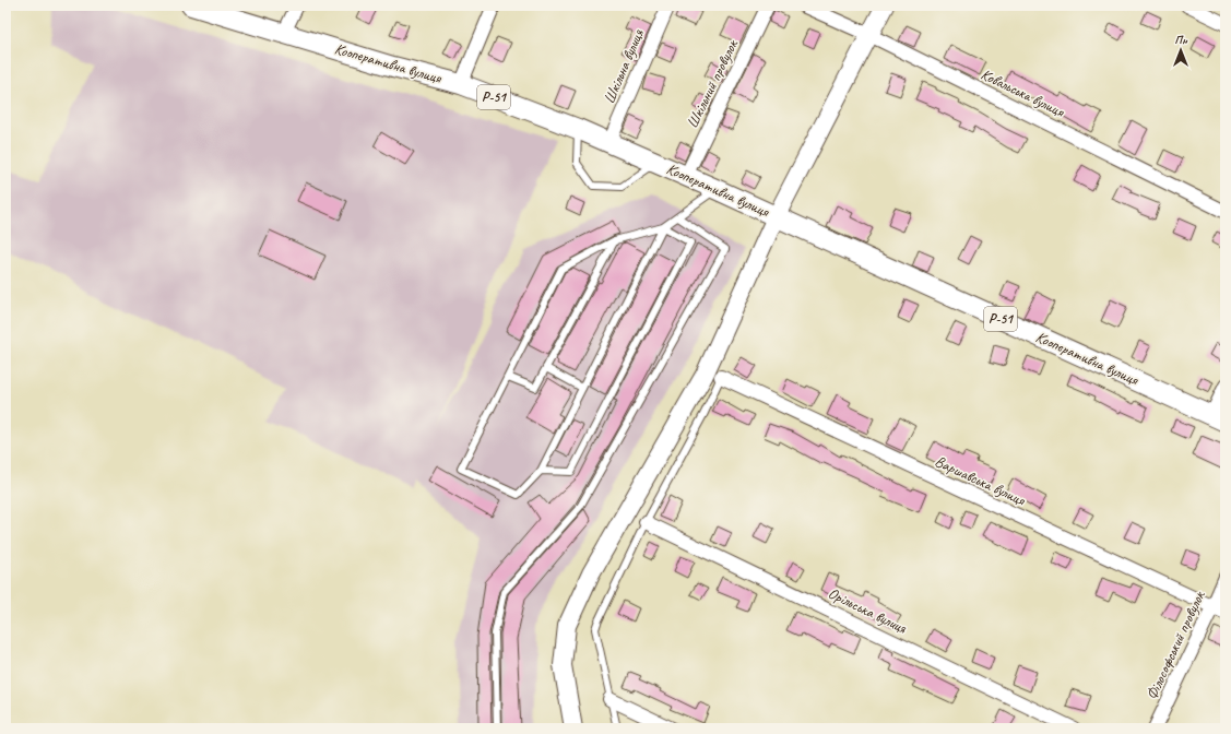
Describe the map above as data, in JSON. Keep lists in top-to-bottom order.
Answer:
{
  "streets": {
    "main road": ["Кооперативна вулиця", "Р-51"],
    "street": [
      "Шкільна вулиця",
      "Шкільний провулок",
      "Ковальська вулиця",
      "Варшавська вулиця",
      "Орільська вулиця",
      "Філософський провулок"
    ]
  },
  "crossings": [
    ["Кооперативна вулиця", "Шкільна вулиця"],
    ["Кооперативна вулиця", "Шкільний провулок"],
    ["Варшавська вулиця", "Філософський провулок"]
  ],
  "north": "top"
}
